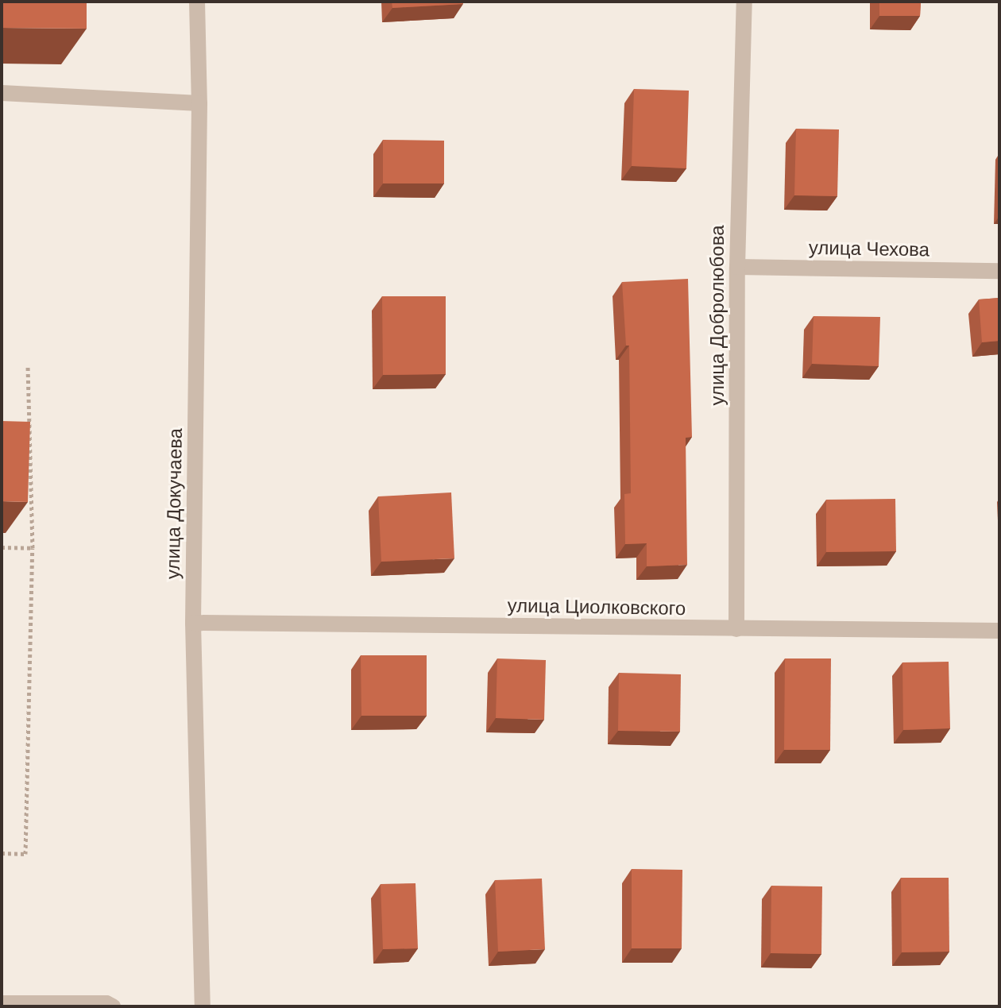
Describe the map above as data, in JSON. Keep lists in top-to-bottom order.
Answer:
{
  "streets": {
    "street": [
      "улица Чехова",
      "улица Добролюбова",
      "улица Докучаева",
      "улица Циолковского"
    ]
  },
  "crossings": [
    ["улица Чехова", "улица Добролюбова"],
    ["улица Добролюбова", "улица Циолковского"],
    ["улица Докучаева", "улица Циолковского"]
  ]
}
